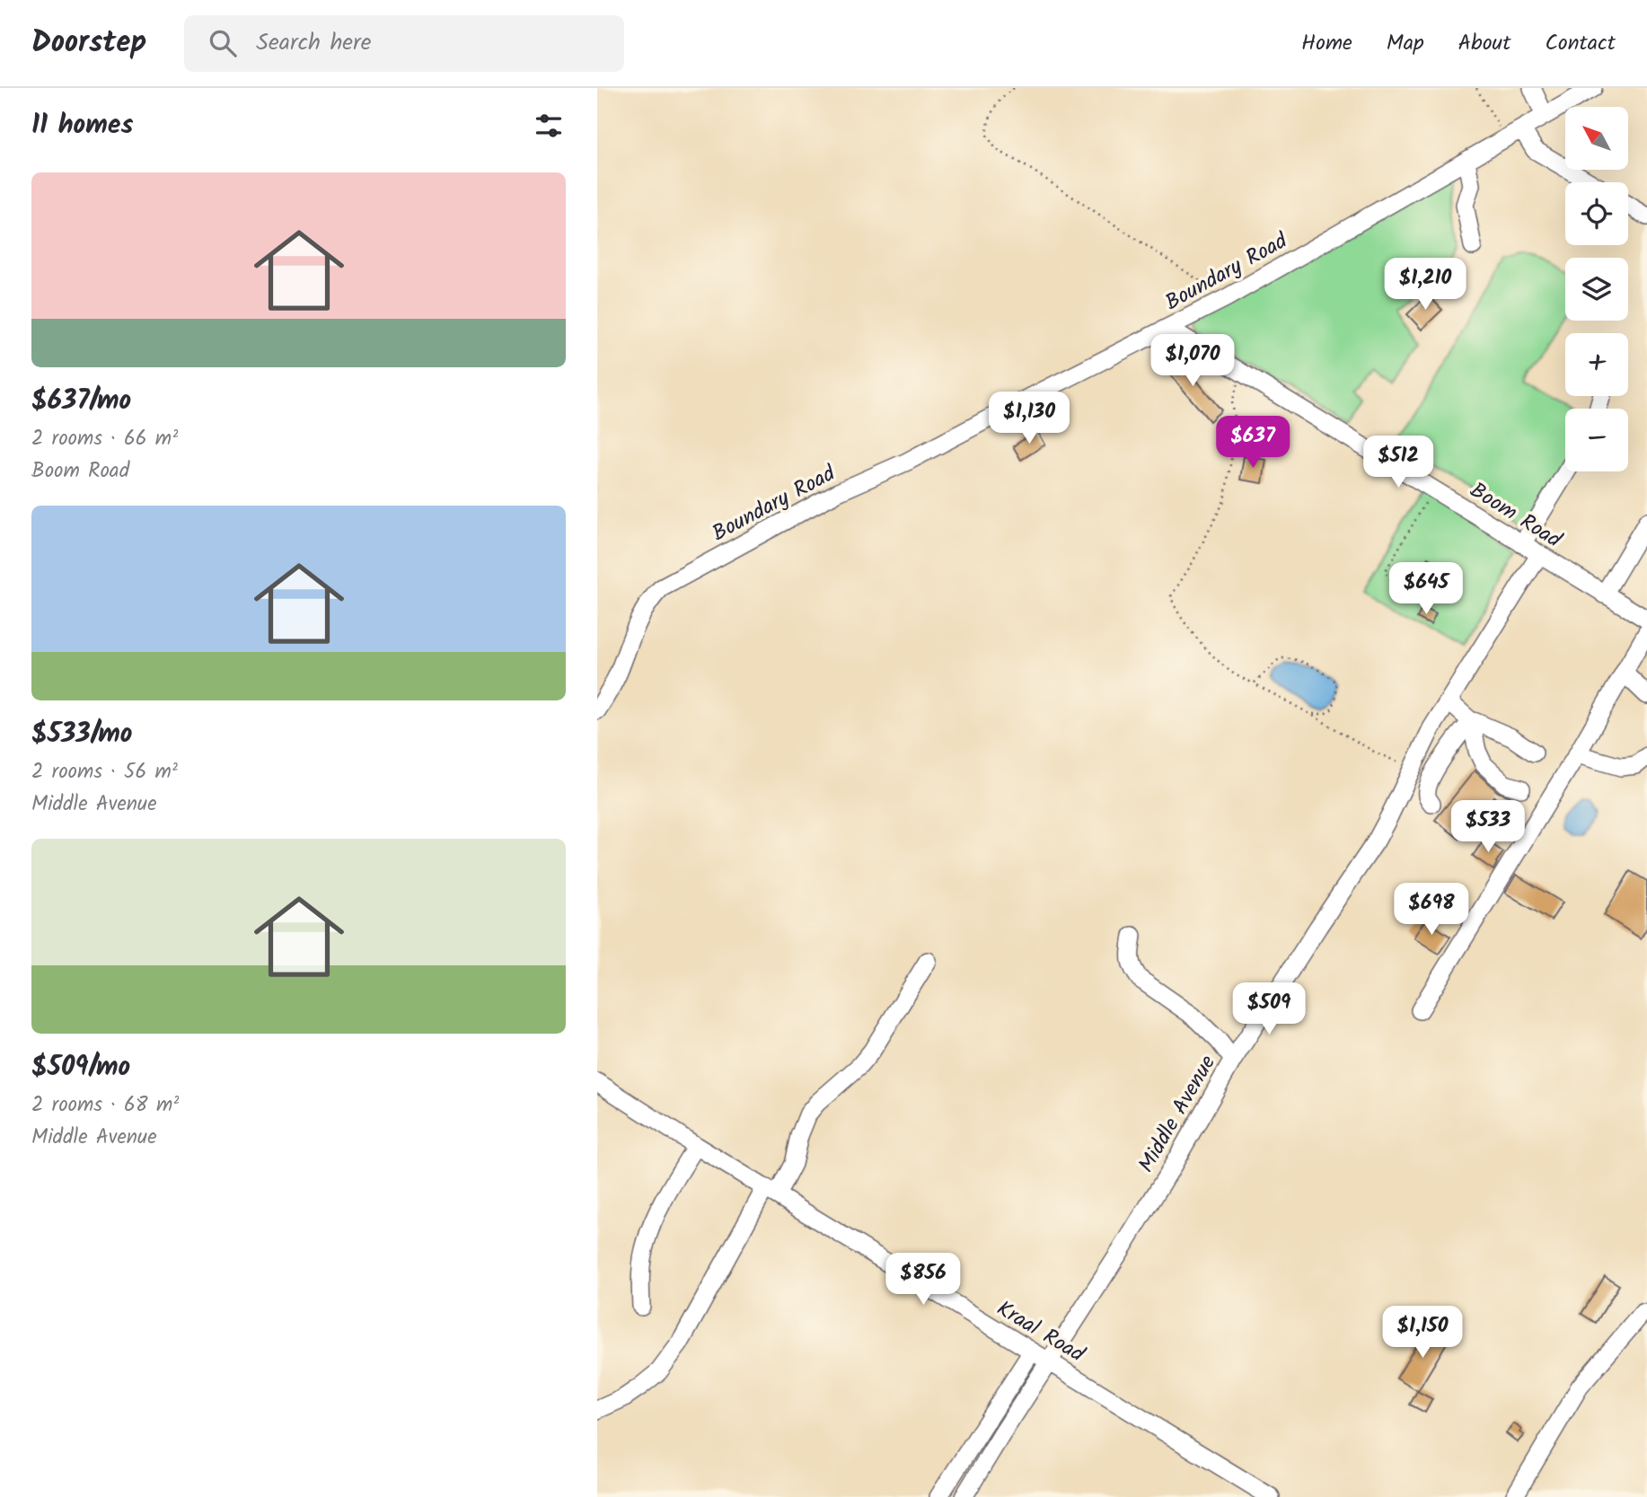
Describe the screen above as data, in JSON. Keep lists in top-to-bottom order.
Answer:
{
  "streets": {
    "street": [
      "Boundary Road",
      "Boom Road",
      "Middle Avenue",
      "Kraal Road"
    ]
  },
  "crossings": [
    ["Boundary Road", "Boom Road"],
    ["Boom Road", "Middle Avenue"],
    ["Middle Avenue", "Kraal Road"]
  ],
  "north": "top left",
  "page": {
    "header": "Doorstep",
    "search": "Search here",
    "nav": [
      "Home",
      "Map",
      "About",
      "Contact"
    ],
    "heading": "11 homes",
    "map_buttons": ["+", "−"],
    "list": [
      {
        "name": "$637/mo",
        "note": "2 rooms · 66 m² · Boom Road"
      },
      {
        "name": "$533/mo",
        "note": "2 rooms · 56 m² · Middle Avenue"
      },
      {
        "name": "$509/mo",
        "note": "2 rooms · 68 m² · Middle Avenue"
      }
    ],
    "price": [
      "$1,210",
      "$1,070",
      "$1,130",
      "$637",
      "$512",
      "$645",
      "$533",
      "$698",
      "$509",
      "$856",
      "$1,150"
    ]
  }
}
